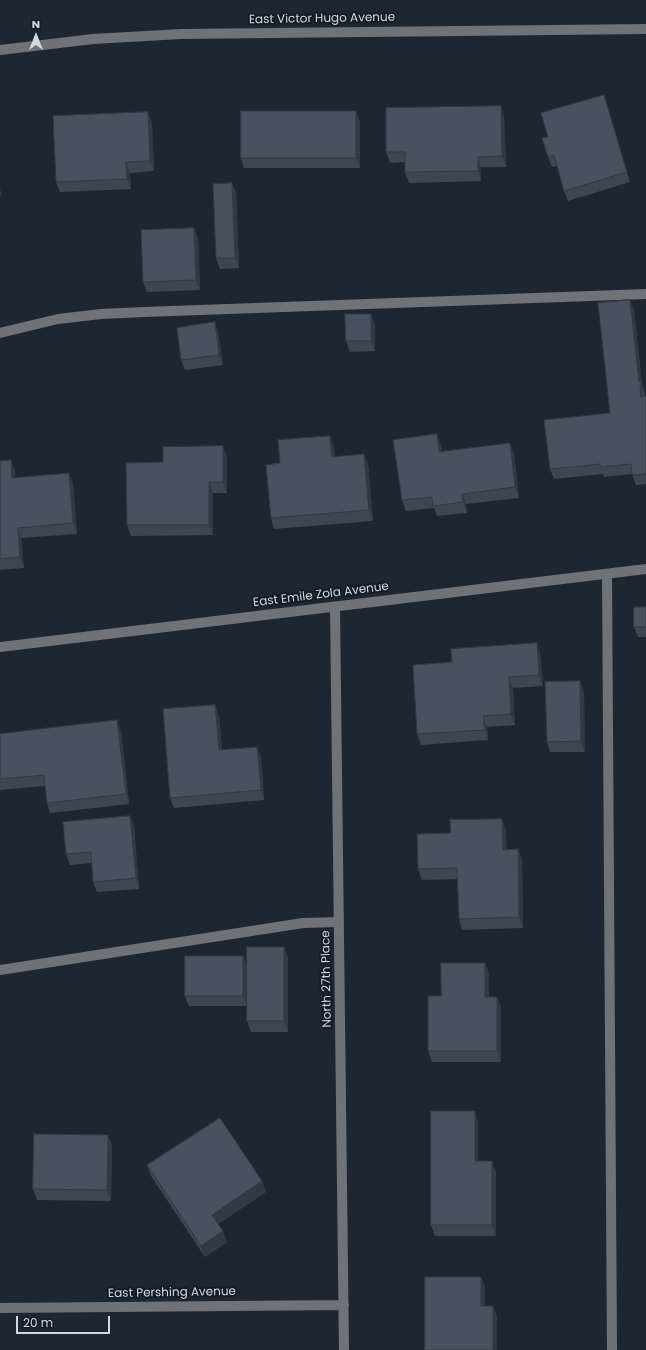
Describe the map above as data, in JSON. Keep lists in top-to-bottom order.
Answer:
{
  "streets": {
    "street": [
      "East Victor Hugo Avenue",
      "East Emile Zola Avenue",
      "North 27th Place",
      "East Pershing Avenue"
    ]
  },
  "crossings": [
    ["East Emile Zola Avenue", "North 27th Place"],
    ["North 27th Place", "East Pershing Avenue"]
  ],
  "scale_bar": "20 m",
  "north": "top"
}
